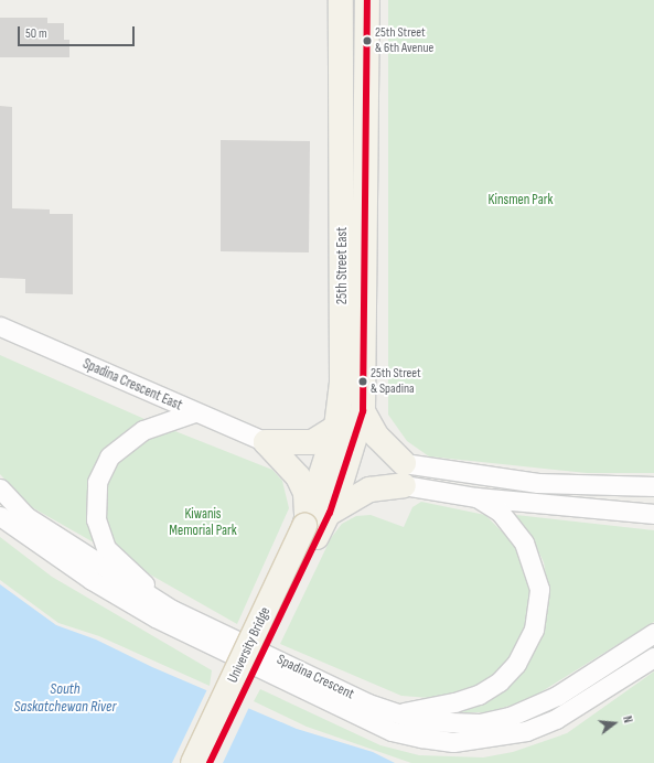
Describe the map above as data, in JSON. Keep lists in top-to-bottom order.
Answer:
{
  "streets": {
    "main road": ["25th Street East", "University Bridge"],
    "street": ["Spadina Crescent East", "Spadina Crescent"]
  },
  "crossings": [
    ["25th Street East", "University Bridge"]
  ],
  "water": ["South Saskatchewan River"],
  "parks": ["Kinsmen Park", "Kiwanis Memorial Park"],
  "places": ["25th Street & 6th Avenue", "25th Street & Spadina"],
  "scale_bar": "50 m",
  "north": "right"
}
